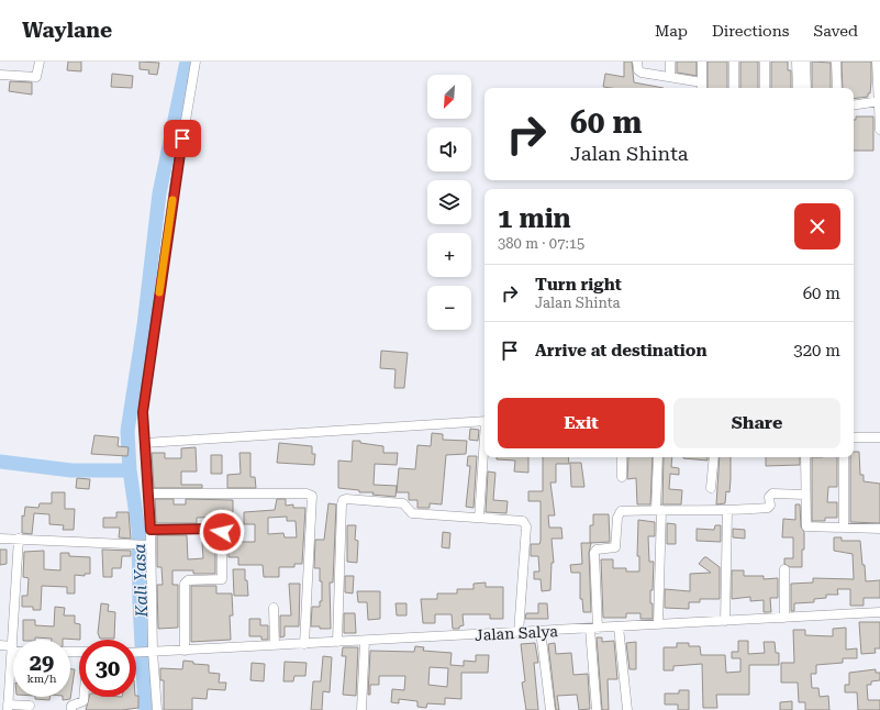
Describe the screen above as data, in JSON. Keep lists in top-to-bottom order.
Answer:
{
  "streets": {
    "street": ["Jalan Salya"]
  },
  "water": ["Kali Yasa"],
  "north": "bottom left",
  "page": {
    "header": "Waylane",
    "nav": ["Map", "Directions", "Saved"],
    "map_buttons": ["+", "−"],
    "turn": ["60 m", "Jalan Shinta"],
    "heading": ["1 min", "380 m · 07:15"],
    "list": [
      {
        "name": "Turn right",
        "note": "Jalan Shinta",
        "value": "60 m"
      },
      {
        "name": "Arrive at destination",
        "value": "320 m"
      }
    ],
    "buttons": ["Exit", "Share"],
    "speed": "29 km/h",
    "limit": "30"
  }
}
